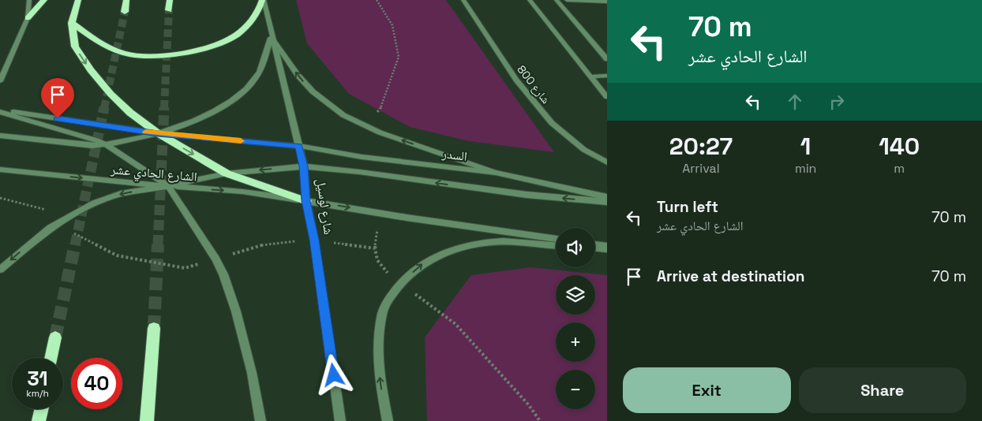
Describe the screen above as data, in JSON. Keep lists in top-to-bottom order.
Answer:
{
  "streets": {
    "street": [
      "شارع 800",
      "السدر",
      "الشارع الحادي عشر",
      "شارع لوسيل"
    ]
  },
  "crossings": [
    ["السدر", "شارع لوسيل"],
    ["الشارع الحادي عشر", "شارع لوسيل"]
  ],
  "page": {
    "turn": ["70 m", "الشارع الحادي عشر"],
    "eta": [
      "20:27",
      "Arrival",
      "1",
      "min",
      "140",
      "m"
    ],
    "list": [
      {
        "name": "Turn left",
        "note": "الشارع الحادي عشر",
        "value": "70 m"
      },
      {
        "name": "Arrive at destination",
        "value": "70 m"
      }
    ],
    "map_buttons": ["+", "−"],
    "speed": "31 km/h",
    "limit": "40",
    "buttons": ["Exit", "Share"]
  }
}
